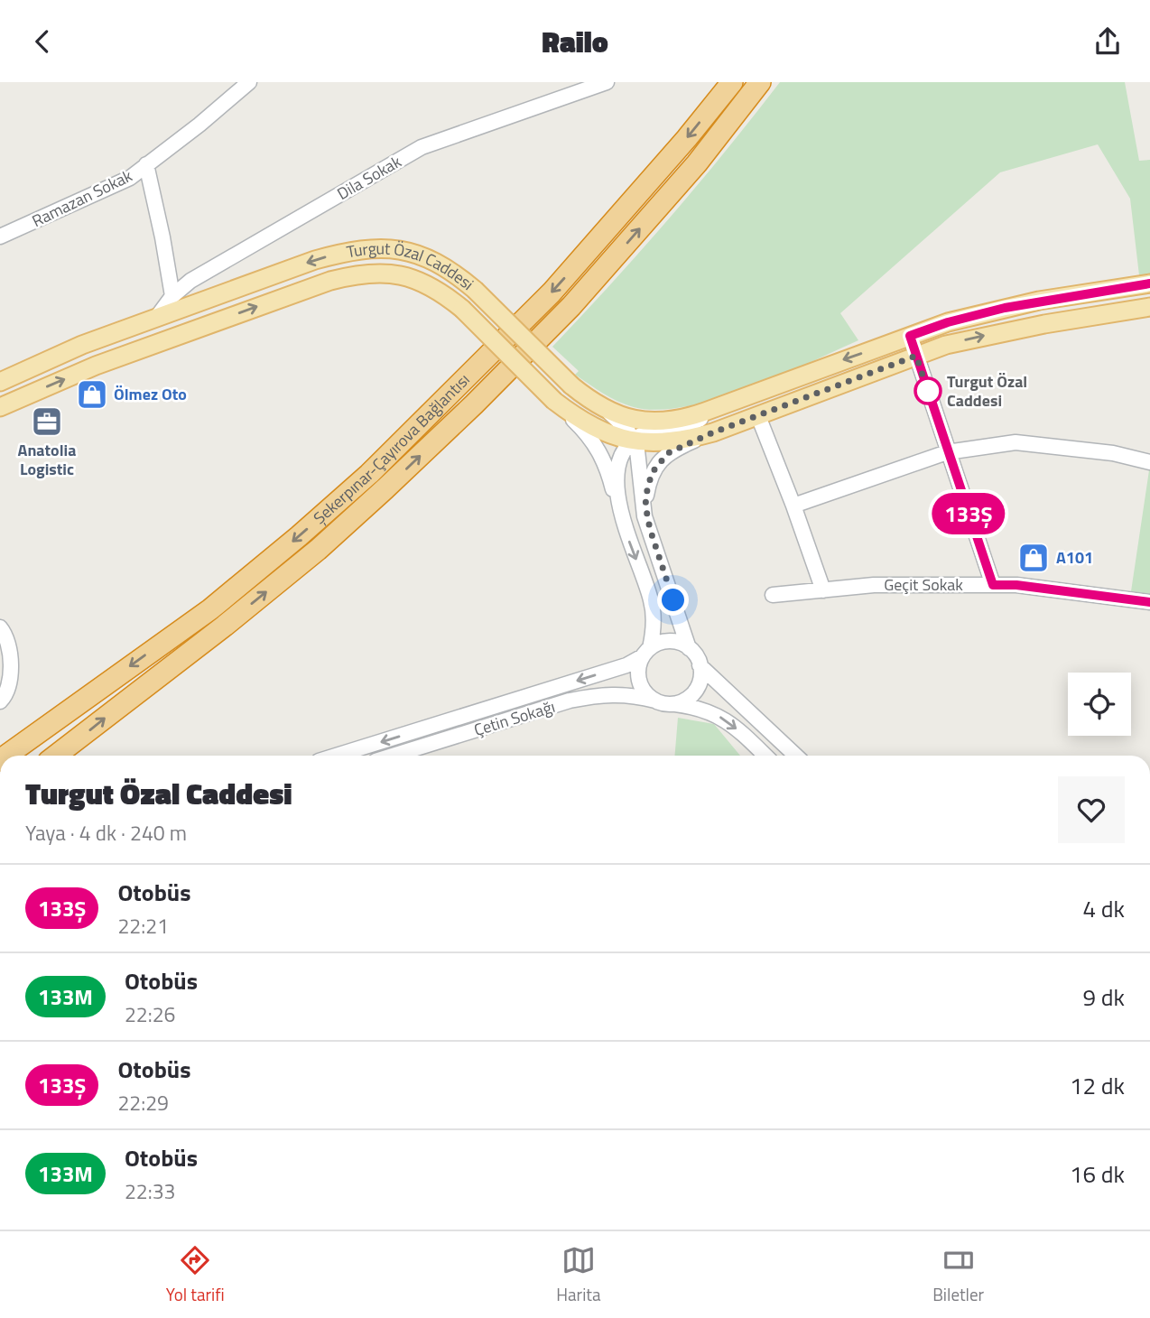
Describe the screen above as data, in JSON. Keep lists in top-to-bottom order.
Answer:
{
  "streets": {
    "highway": ["Şekerpınar-Çayırova Bağlantısı"],
    "main road": ["Turgut Özal Caddesi"],
    "street": [
      "Dila Sokak",
      "Ramazan Sokak",
      "Geçit Sokak",
      "Çetin Sokağı"
    ]
  },
  "crossings": [
    ["Dila Sokak", "Turgut Özal Caddesi"]
  ],
  "places": {
    "other": ["Turgut Özal Caddesi"],
    "shop": ["Ölmez Oto", "A101"],
    "office": ["Anatolia Logistic"]
  },
  "lines": ["bus line 133Ş"],
  "page": {
    "header": "Railo",
    "on_map": "133Ş",
    "heading": ["Turgut Özal Caddesi", "Yaya · 4 dk · 240 m"],
    "list": [
      {
        "mark": "133Ş",
        "name": "Otobüs",
        "note": "22:21",
        "value": "4 dk"
      },
      {
        "mark": "133M",
        "name": "Otobüs",
        "note": "22:26",
        "value": "9 dk"
      },
      {
        "mark": "133Ş",
        "name": "Otobüs",
        "note": "22:29",
        "value": "12 dk"
      },
      {
        "mark": "133M",
        "name": "Otobüs",
        "note": "22:33",
        "value": "16 dk"
      }
    ],
    "tabs": ["Yol tarifi", "Harita", "Biletler"]
  }
}
